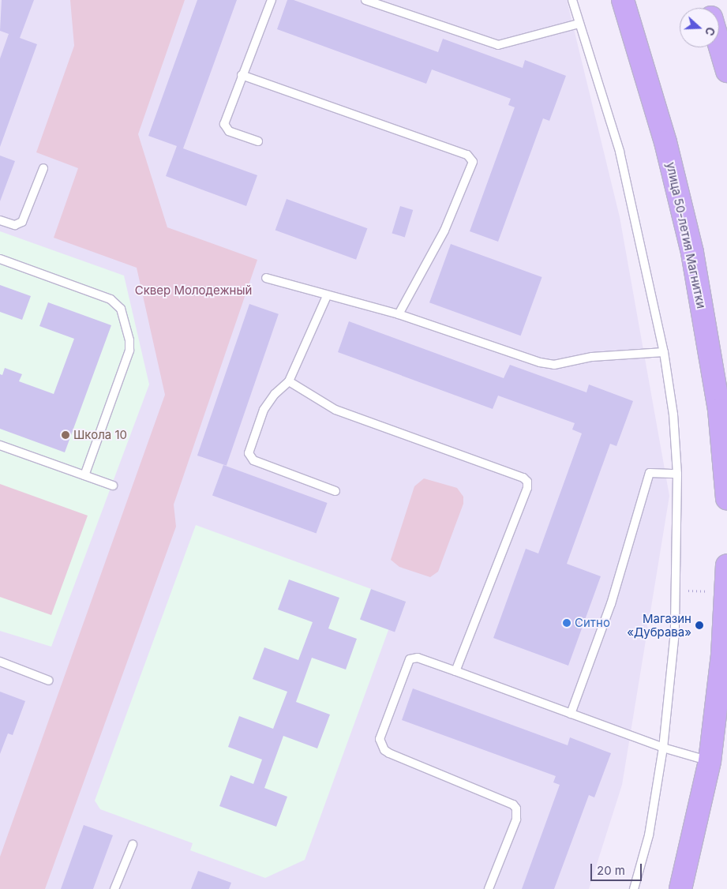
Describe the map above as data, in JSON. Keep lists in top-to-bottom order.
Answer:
{
  "streets": {
    "main road": ["улица 50-летия Магнитки"]
  },
  "parks": ["Сквер Молодежный"],
  "places": ["Школа 10", "Ситно", "Магазин «Дубрава»"],
  "scale_bar": "20 m",
  "north": "right"
}
